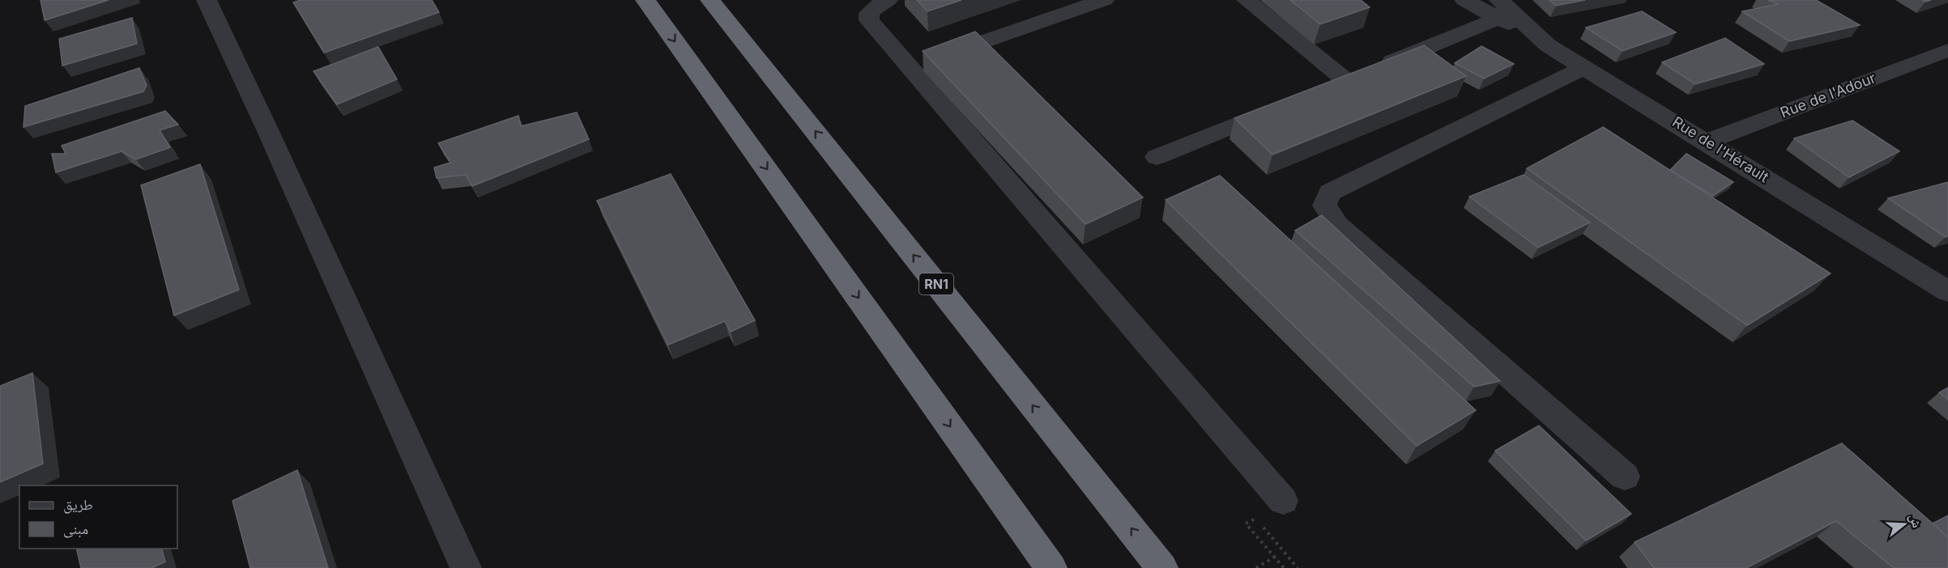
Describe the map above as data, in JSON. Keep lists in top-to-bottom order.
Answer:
{
  "streets": {
    "highway": ["RN1"],
    "street": ["Rue de l'Adour", "Rue de l'Hérault"]
  },
  "crossings": [
    ["Rue de l'Adour", "Rue de l'Hérault"]
  ],
  "legend": ["طريق", "مبنى"],
  "north": "right"
}
